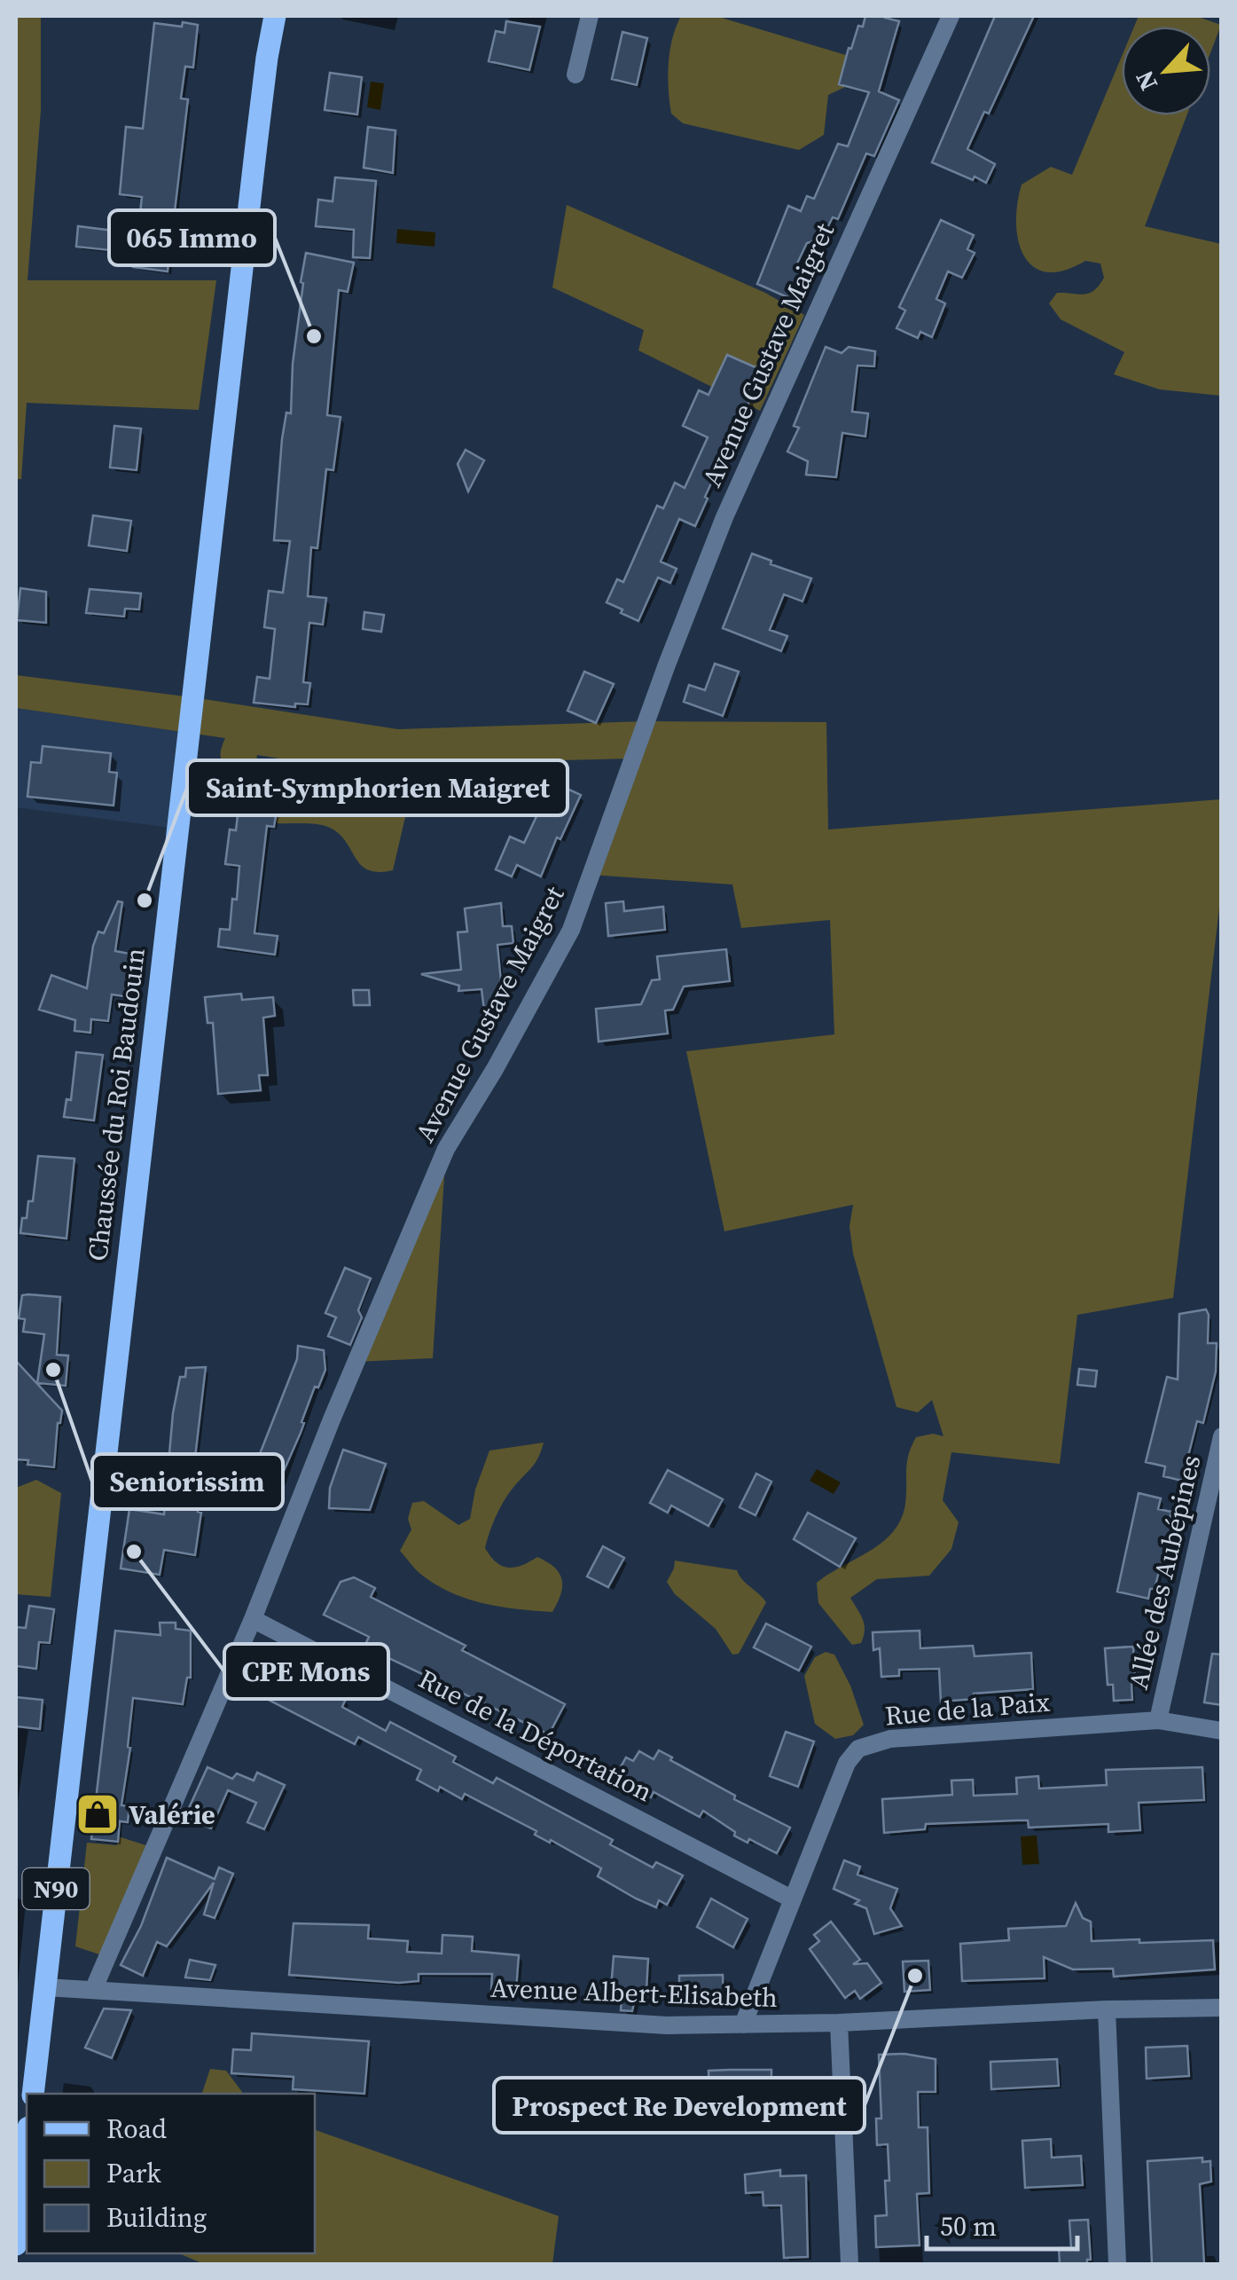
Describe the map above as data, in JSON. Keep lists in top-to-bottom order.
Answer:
{
  "streets": {
    "main road": ["Chaussée du Roi Baudouin", "N90"],
    "street": [
      "Avenue Gustave Maigret",
      "Allée des Aubépines",
      "Rue de la Paix",
      "Rue de la Déportation",
      "Avenue Albert-Elisabeth"
    ]
  },
  "crossings": [
    ["Avenue Gustave Maigret", "Rue de la Déportation"],
    ["Avenue Gustave Maigret", "Avenue Albert-Elisabeth"],
    ["Chaussée du Roi Baudouin", "Avenue Albert-Elisabeth"],
    ["Allée des Aubépines", "Rue de la Paix"],
    ["Rue de la Paix", "Rue de la Déportation"],
    ["Rue de la Paix", "Avenue Albert-Elisabeth"]
  ],
  "places": {
    "other": [
      "065 Immo",
      "Saint-Symphorien Maigret",
      "Seniorissim",
      "CPE Mons",
      "Prospect Re Development"
    ],
    "shop": ["Valérie"]
  },
  "legend": ["Road", "Park", "Building"],
  "scale_bar": "50 m",
  "north": "bottom left"
}
